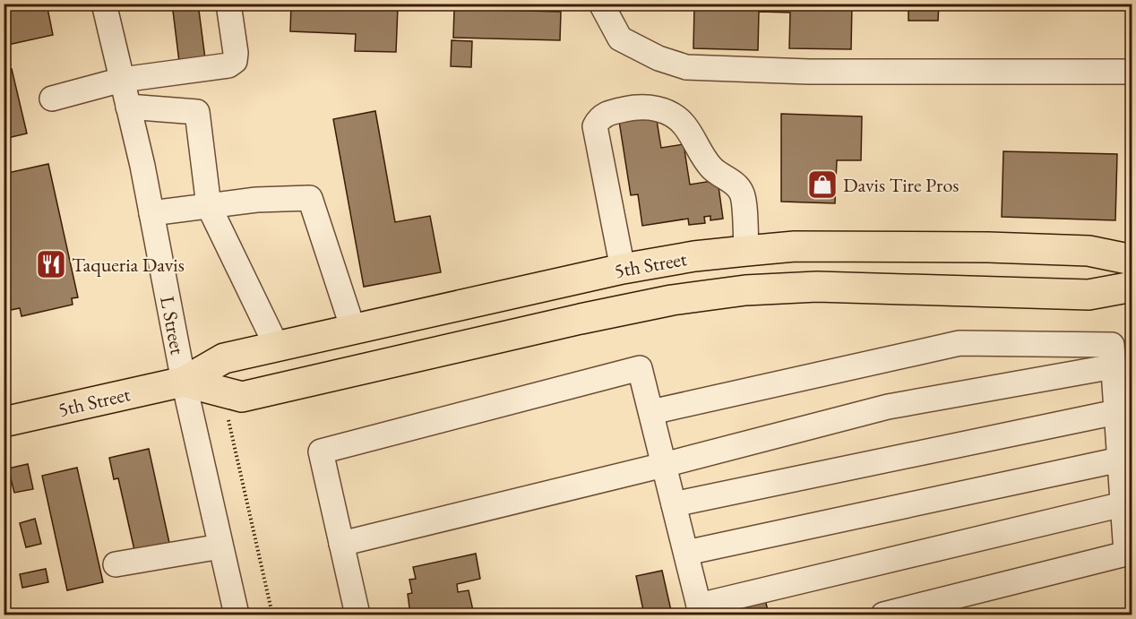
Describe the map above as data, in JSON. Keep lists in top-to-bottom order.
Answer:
{
  "streets": {
    "main road": ["5th Street"],
    "street": ["L Street"]
  },
  "crossings": [
    ["5th Street", "L Street"]
  ],
  "places": {
    "shop": ["Davis Tire Pros"],
    "restaurant": ["Taqueria Davis"]
  }
}
